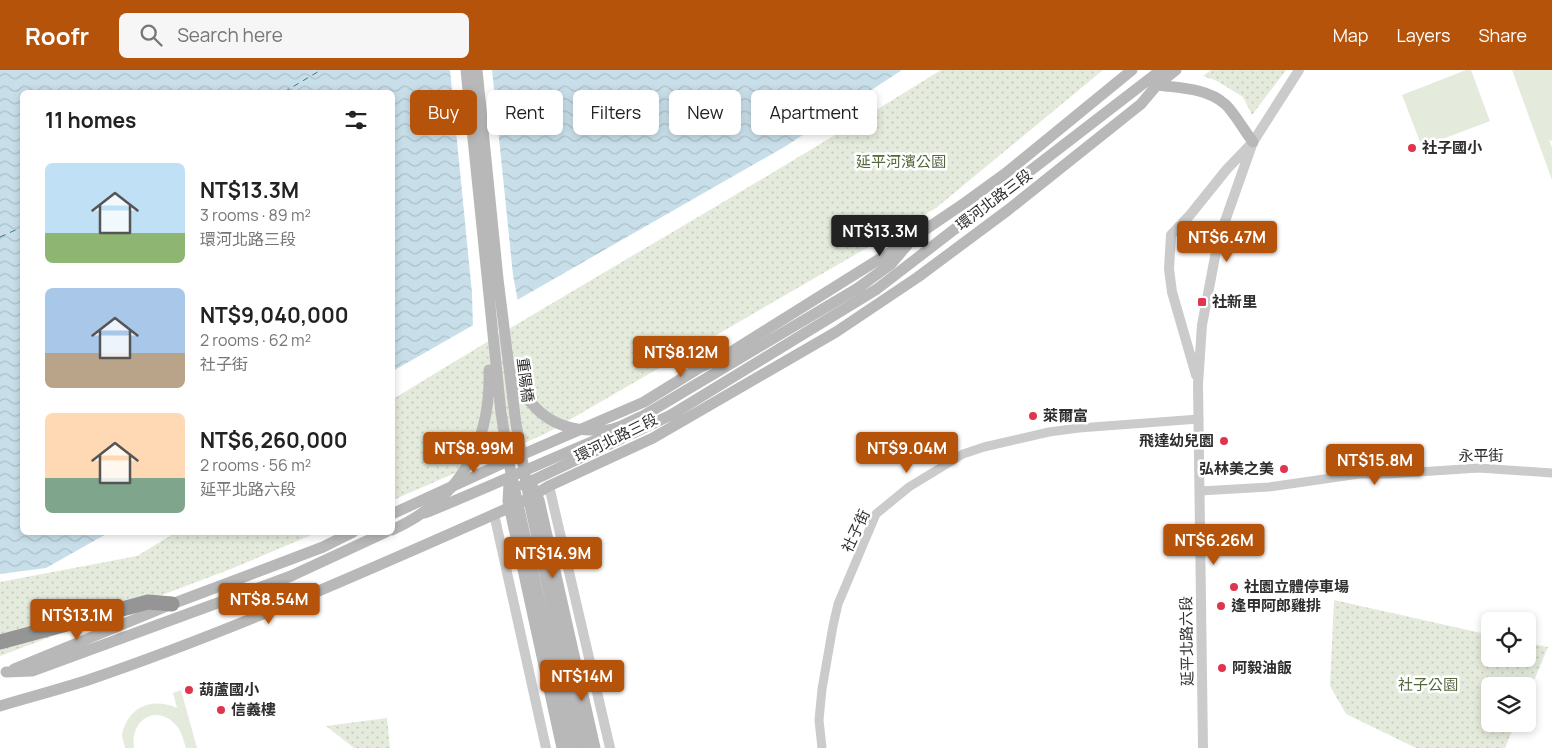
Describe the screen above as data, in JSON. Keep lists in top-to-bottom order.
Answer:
{
  "streets": {
    "main road": ["環河北路三段", "重陽橋"],
    "street": ["永平街", "社子街", "延平北路六段"]
  },
  "crossings": [
    ["永平街", "延平北路六段"],
    ["社子街", "延平北路六段"]
  ],
  "parks": ["延平河濱公園", "社子公園"],
  "places": {
    "other": [
      "社子國小",
      "萊爾富",
      "飛達幼兒園",
      "弘林美之美",
      "社園立體停車場",
      "逢甲阿郎雞排",
      "阿毅油飯",
      "葫蘆國小",
      "信義樓"
    ],
    "transit": ["社新里"]
  },
  "page": {
    "header": "Roofr",
    "search": "Search here",
    "nav": ["Map", "Layers", "Share"],
    "chip": [
      "Buy",
      "Rent",
      "Filters",
      "New",
      "Apartment"
    ],
    "heading": "11 homes",
    "list": [
      {
        "name": "NT$13.3M",
        "note": "3 rooms · 89 m² · 環河北路三段"
      },
      {
        "name": "NT$9,040,000",
        "note": "2 rooms · 62 m² · 社子街"
      },
      {
        "name": "NT$6,260,000",
        "note": "2 rooms · 56 m² · 延平北路六段"
      }
    ],
    "price": [
      "NT$13.3M",
      "NT$6.47M",
      "NT$8.12M",
      "NT$8.99M",
      "NT$9.04M",
      "NT$15.8M",
      "NT$6.26M",
      "NT$14.9M",
      "NT$8.54M",
      "NT$13.1M",
      "NT$14M"
    ]
  }
}
